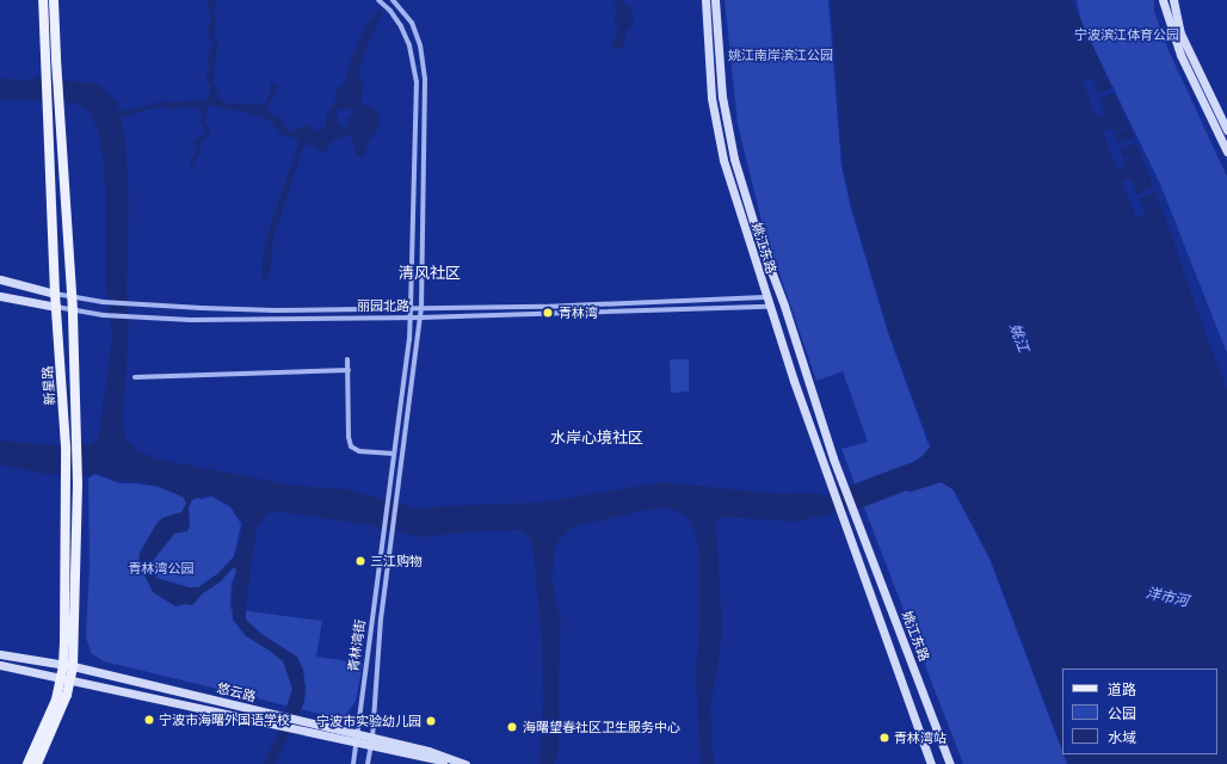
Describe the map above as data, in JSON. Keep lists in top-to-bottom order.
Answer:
{
  "streets": {
    "main road": [
      "姚江东路",
      "丽园北路",
      "新星路",
      "悠云路"
    ],
    "street": ["青林湾街"]
  },
  "crossings": [
    ["姚江东路", "丽园北路"],
    ["丽园北路", "新星路"],
    ["丽园北路", "青林湾街"],
    ["新星路", "悠云路"],
    ["青林湾街", "悠云路"]
  ],
  "districts": ["清风社区", "水岸心境社区"],
  "water": ["姚江", "洋市河"],
  "parks": ["宁波滨江体育公园", "姚江南岸滨江公园", "青林湾公园"],
  "places": [
    "青林湾",
    "三江购物",
    "宁波市海曙外国语学校",
    "宁波市实验幼儿园",
    "海曙望春社区卫生服务中心",
    "青林湾站"
  ],
  "legend": ["道路", "公园", "水域"]
}
